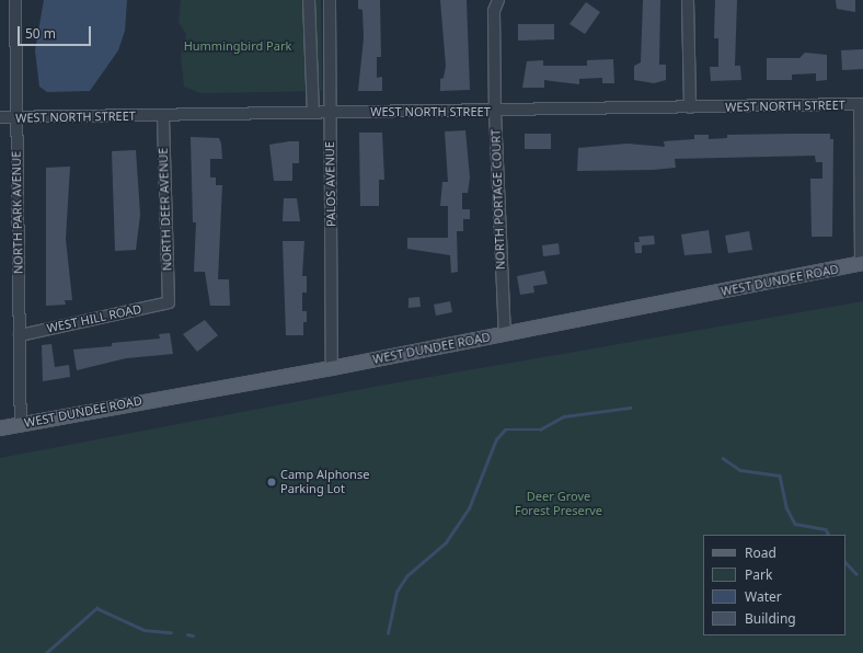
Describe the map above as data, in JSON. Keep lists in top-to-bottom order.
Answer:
{
  "streets": {
    "main road": ["WEST DUNDEE ROAD"],
    "street": [
      "WEST NORTH STREET",
      "PALOS AVENUE",
      "NORTH PORTAGE COURT",
      "NORTH DEER AVENUE",
      "NORTH PARK AVENUE",
      "WEST HILL ROAD"
    ]
  },
  "crossings": [
    ["WEST NORTH STREET", "PALOS AVENUE"],
    ["WEST NORTH STREET", "NORTH PORTAGE COURT"],
    ["WEST NORTH STREET", "NORTH DEER AVENUE"],
    ["WEST NORTH STREET", "NORTH PARK AVENUE"],
    ["WEST NORTH STREET", "WEST DUNDEE ROAD"],
    ["PALOS AVENUE", "WEST DUNDEE ROAD"],
    ["NORTH PORTAGE COURT", "WEST DUNDEE ROAD"],
    ["NORTH DEER AVENUE", "WEST HILL ROAD"],
    ["NORTH PARK AVENUE", "WEST DUNDEE ROAD"],
    ["NORTH PARK AVENUE", "WEST HILL ROAD"]
  ],
  "parks": ["Hummingbird Park", "Deer Grove Forest Preserve"],
  "places": ["Camp Alphonse Parking Lot"],
  "legend": [
    "Road",
    "Park",
    "Water",
    "Building"
  ],
  "scale_bar": "50 m"
}
